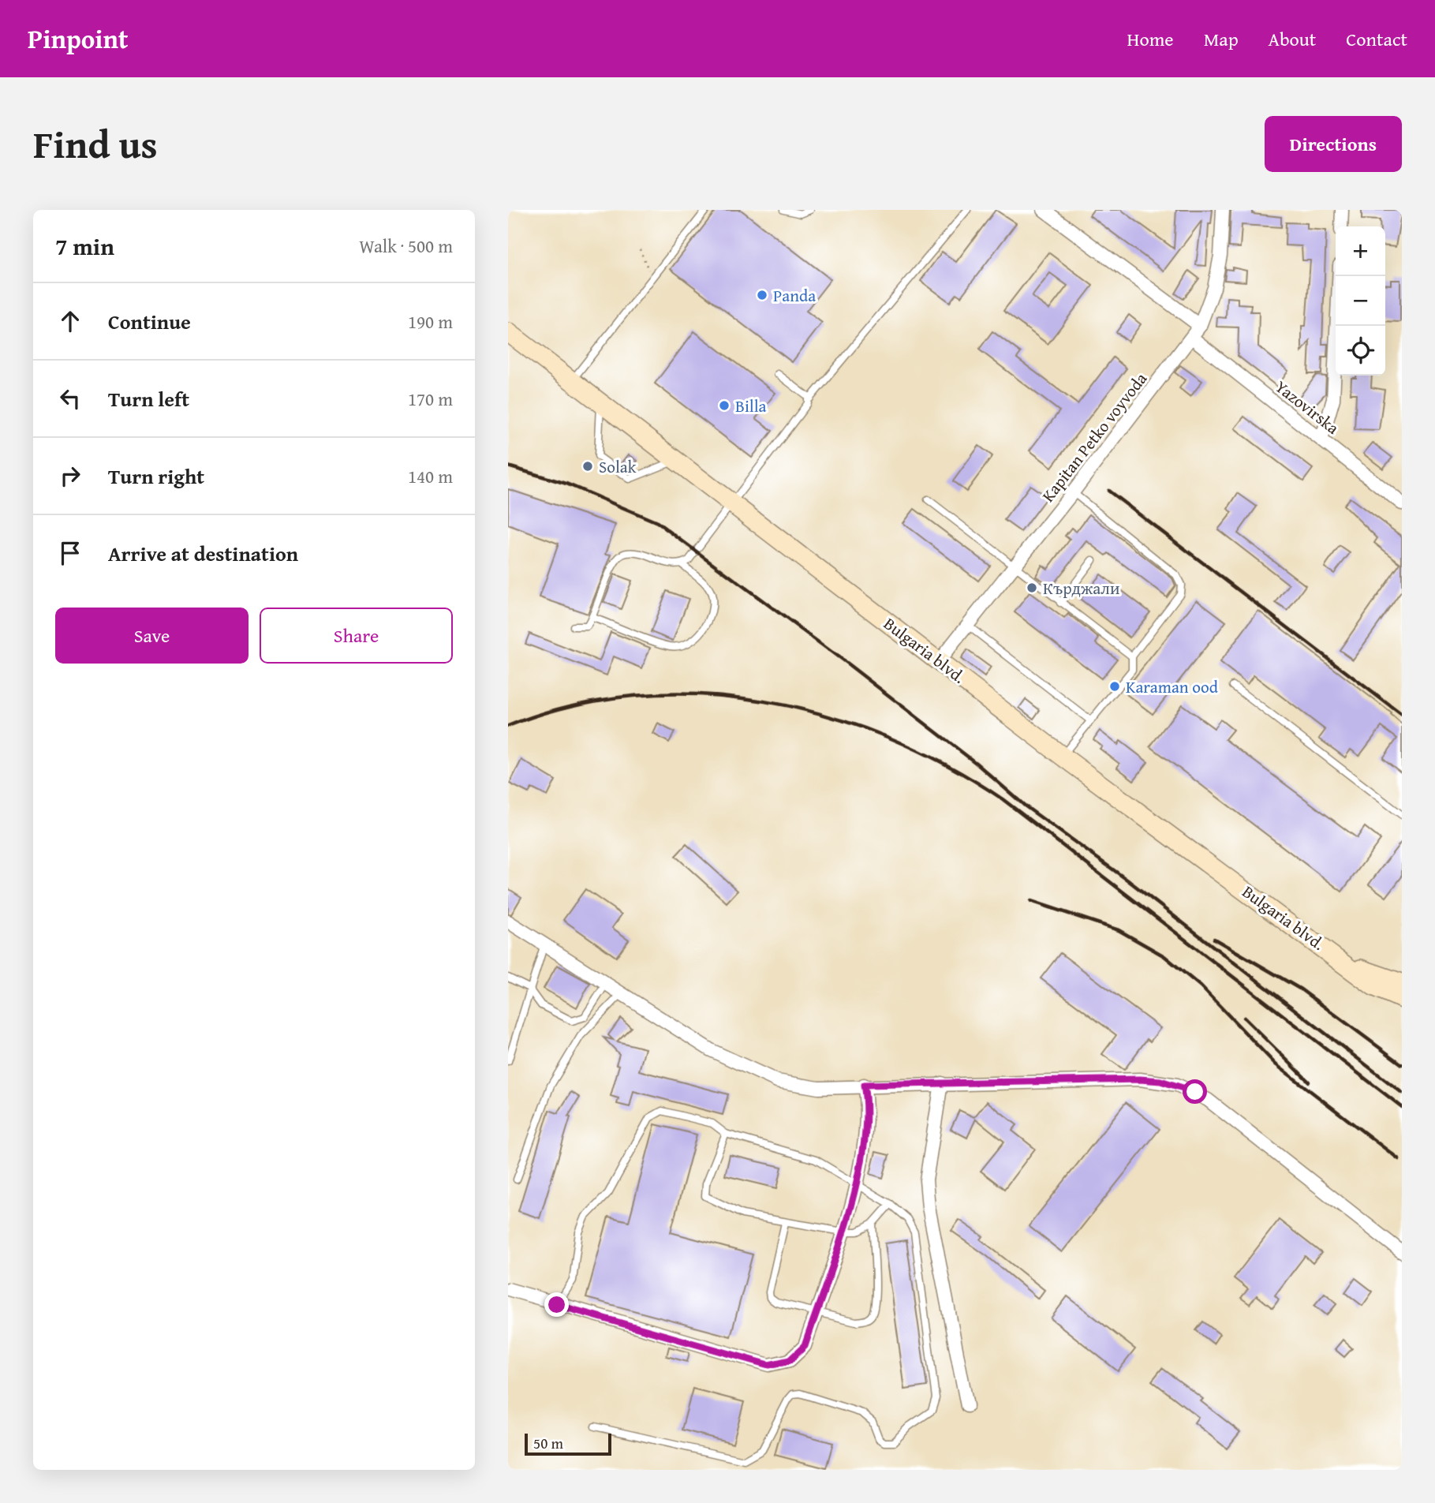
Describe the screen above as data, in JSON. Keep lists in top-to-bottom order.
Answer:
{
  "streets": {
    "street": ["Yazovirska", "Kapitan Petko voyvoda", "Bulgaria blvd."]
  },
  "crossings": [
    ["Yazovirska", "Kapitan Petko voyvoda"],
    ["Kapitan Petko voyvoda", "Bulgaria blvd."]
  ],
  "places": [
    "Panda",
    "Billa",
    "Solak",
    "Кърджали",
    "Karaman ood"
  ],
  "scale_bar": "50 m",
  "page": {
    "header": "Pinpoint",
    "nav": [
      "Home",
      "Map",
      "About",
      "Contact"
    ],
    "title": "Find us",
    "buttons": [
      "Directions",
      ["Save", "Share"]
    ],
    "heading": ["7 min", "Walk · 500 m"],
    "map_buttons": ["+", "−"],
    "list": [
      ["Continue", "190 m"],
      ["Turn left", "170 m"],
      ["Turn right", "140 m"],
      "Arrive at destination"
    ],
    "scale": "50 m"
  }
}
